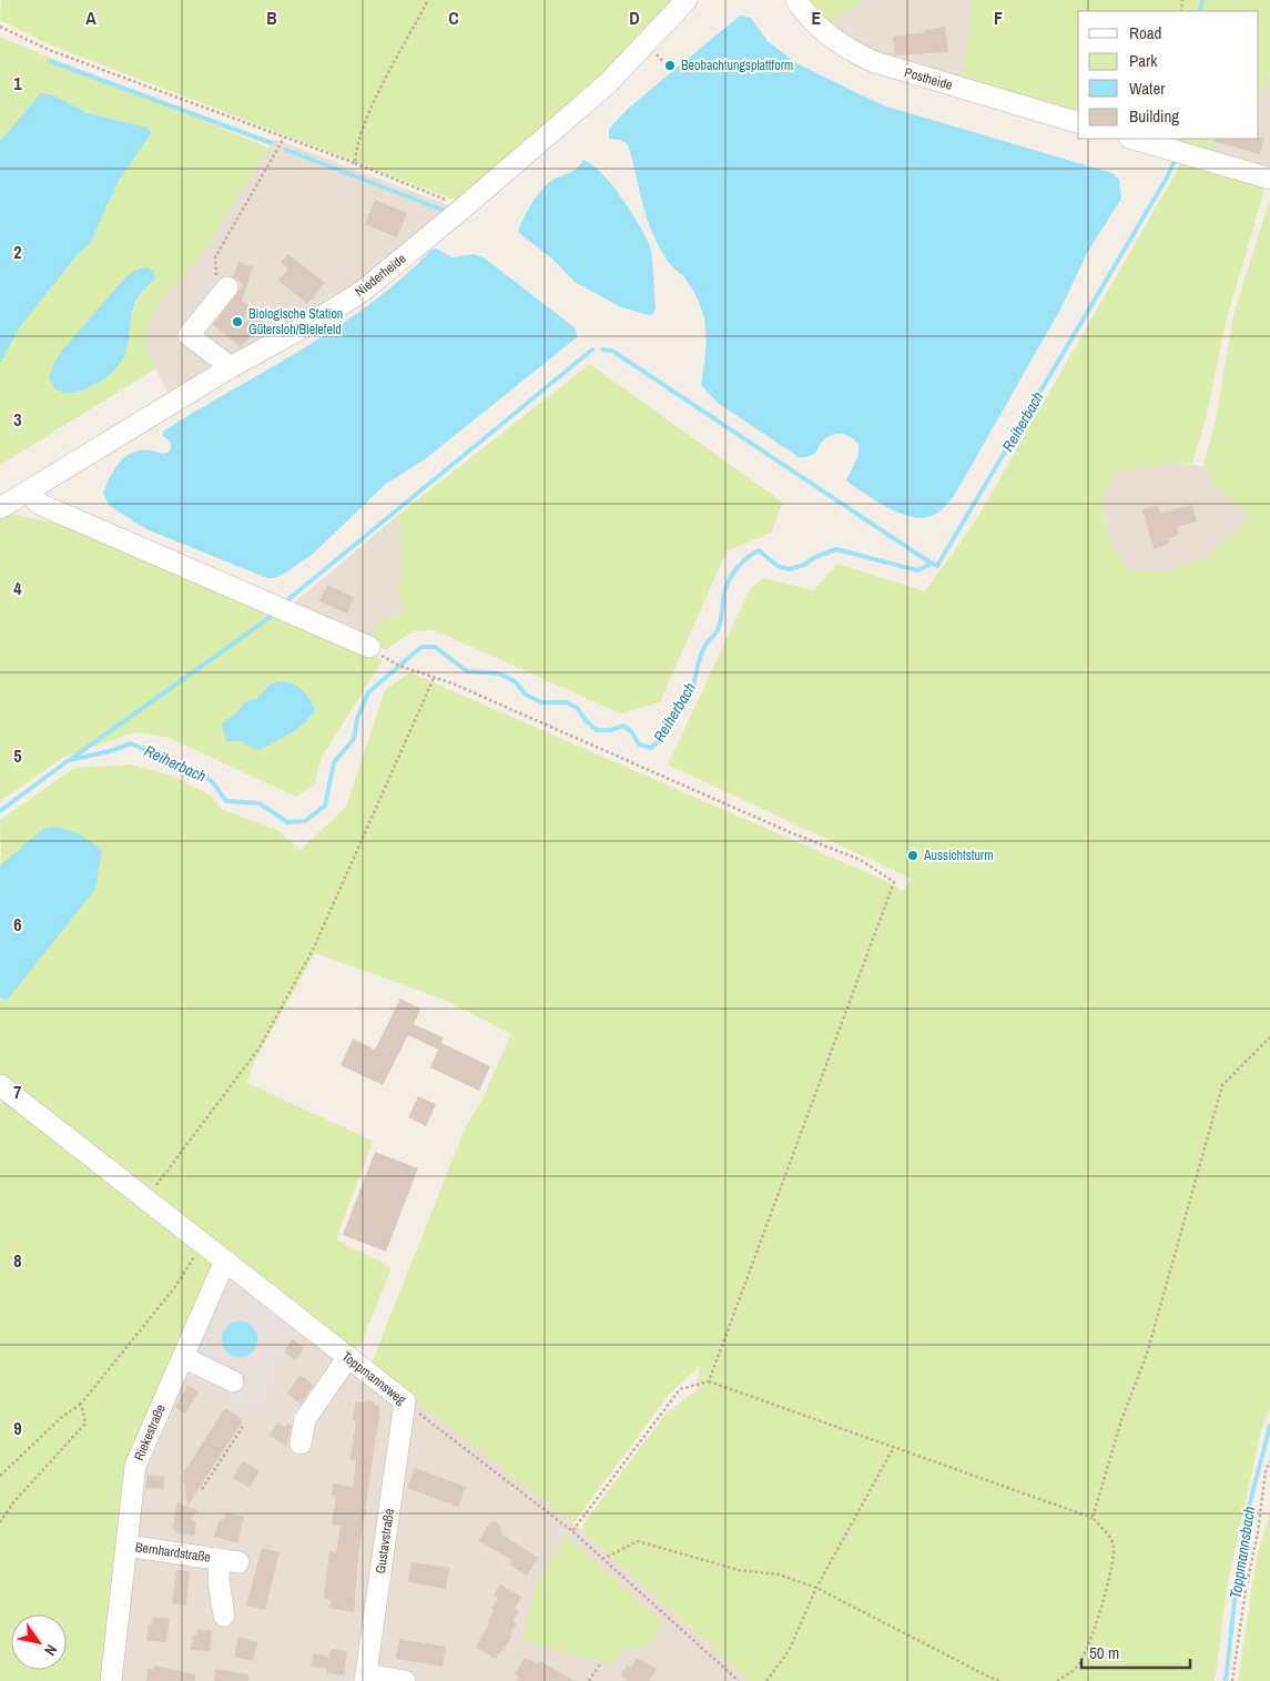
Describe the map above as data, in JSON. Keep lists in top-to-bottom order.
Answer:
{
  "streets": {
    "street": [
      "Postheide",
      "Niederheide",
      "Toppmannsweg",
      "Riekestraße",
      "Gustavstraße",
      "Bernhardstraße"
    ]
  },
  "crossings": [
    ["Toppmannsweg", "Riekestraße"],
    ["Toppmannsweg", "Gustavstraße"],
    ["Riekestraße", "Bernhardstraße"]
  ],
  "water": ["Reiherbach", "Toppmannsbach"],
  "places": ["Beobachtungsplattform", "Biologische Station Gütersloh/Bielefeld", "Aussichtsturm"],
  "legend": [
    "Road",
    "Park",
    "Water",
    "Building"
  ],
  "scale_bar": "50 m",
  "north": "bottom right",
  "grid": {
    "columns": [
      "A",
      "B",
      "C",
      "D",
      "E",
      "F"
    ],
    "rows": [
      "1",
      "2",
      "3",
      "4",
      "5",
      "6",
      "7",
      "8",
      "9"
    ]
  }
}
